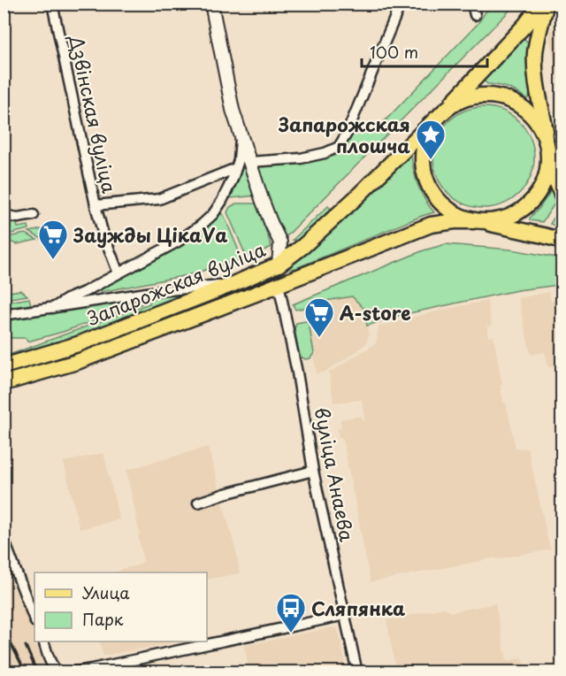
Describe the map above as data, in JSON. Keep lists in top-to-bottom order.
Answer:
{
  "streets": {
    "main road": ["Запарожская вуліца"],
    "street": ["Дзвінская вуліца", "вуліца Анаева"]
  },
  "crossings": [
    ["Дзвінская вуліца", "Запарожская вуліца"],
    ["Запарожская вуліца", "вуліца Анаева"]
  ],
  "places": {
    "place": ["Запарожская плошча"],
    "supermarket": ["Заужды ЦікаVа", "А-store"],
    "bus stop": ["Сляпянка"]
  },
  "legend": ["Улица", "Парк"],
  "scale_bar": "100 m"
}
